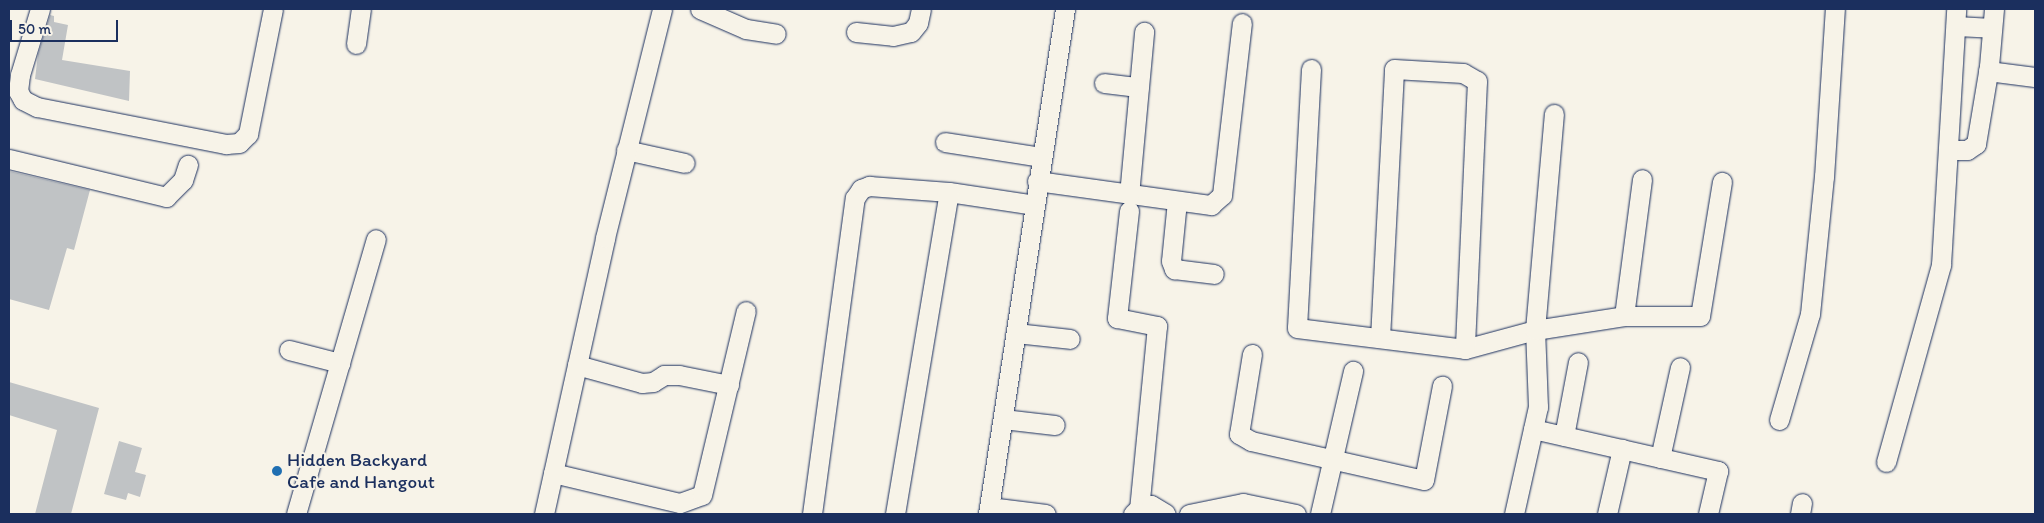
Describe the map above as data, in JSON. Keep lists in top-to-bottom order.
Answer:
{
  "places": ["Hidden Backyard Cafe and Hangout"],
  "scale_bar": "50 m"
}
